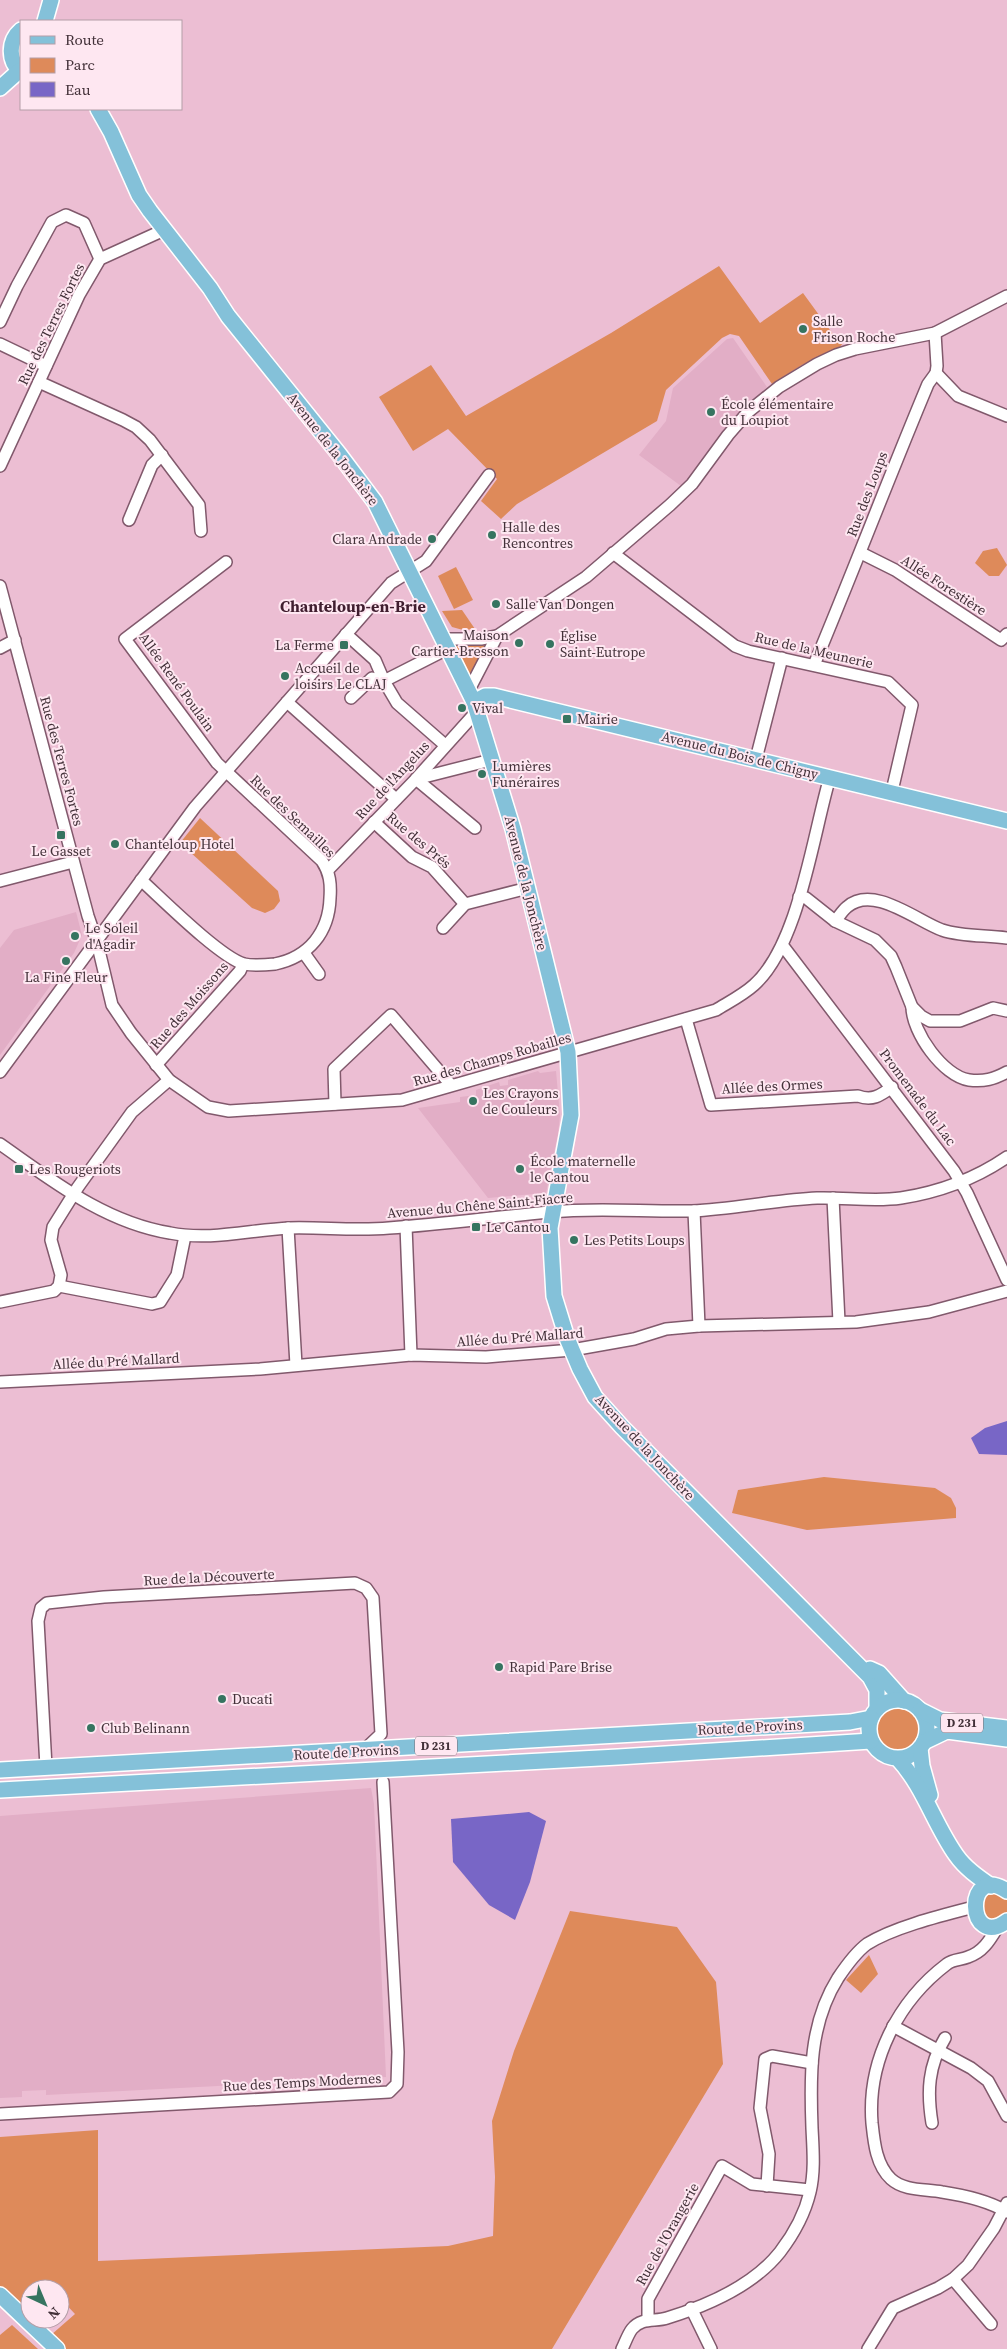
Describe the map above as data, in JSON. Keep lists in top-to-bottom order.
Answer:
{
  "streets": {
    "main road": [
      "Avenue de la Jonchère",
      "Avenue du Bois de Chigny",
      "D 231",
      "Route de Provins"
    ],
    "street": [
      "Rue des Terres Fortes",
      "Rue des Loups",
      "Allée Forestière",
      "Rue de la Meunerie",
      "Allée René Poulain",
      "Rue de l'Angelus",
      "Rue des Semailles",
      "Rue des Prés",
      "Rue des Moissons",
      "Rue des Champs Robailles",
      "Allée des Ormes",
      "Promenade du Lac",
      "Avenue du Chêne Saint-Fiacre",
      "Allée du Pré Mallard",
      "Rue de la Découverte",
      "Rue des Temps Modernes",
      "Rue de l'Orangerie"
    ]
  },
  "crossings": [
    ["Rue des Terres Fortes", "Avenue de la Jonchère"],
    ["Rue des Terres Fortes", "Rue des Champs Robailles"],
    ["Avenue de la Jonchère", "Avenue du Bois de Chigny"],
    ["Avenue de la Jonchère", "Rue de l'Angelus"],
    ["Avenue de la Jonchère", "Rue des Champs Robailles"],
    ["Avenue de la Jonchère", "Avenue du Chêne Saint-Fiacre"],
    ["Avenue de la Jonchère", "Allée du Pré Mallard"],
    ["Avenue de la Jonchère", "D 231"],
    ["Avenue de la Jonchère", "Route de Provins"],
    ["Rue des Loups", "Allée Forestière"],
    ["Rue des Loups", "Rue de la Meunerie"],
    ["Rue de la Meunerie", "Avenue du Bois de Chigny"],
    ["Allée René Poulain", "Rue des Semailles"],
    ["Avenue du Bois de Chigny", "Rue de l'Angelus"],
    ["Avenue du Bois de Chigny", "Rue des Champs Robailles"],
    ["Rue de l'Angelus", "Rue des Semailles"],
    ["Rue de l'Angelus", "Rue des Prés"],
    ["Rue des Semailles", "Rue des Moissons"],
    ["Rue des Moissons", "Rue des Champs Robailles"],
    ["Rue des Champs Robailles", "Allée des Ormes"],
    ["Rue des Champs Robailles", "Promenade du Lac"],
    ["Allée des Ormes", "Promenade du Lac"],
    ["Promenade du Lac", "Avenue du Chêne Saint-Fiacre"],
    ["Rue de la Découverte", "Route de Provins"],
    ["D 231", "Route de Provins"]
  ],
  "districts": ["Chanteloup-en-Brie"],
  "places": {
    "other": [
      "Salle Frison Roche",
      "École élémentaire du Loupiot",
      "Halle des Rencontres",
      "Clara Andrade",
      "Salle Van Dongen",
      "Maison Cartier-Bresson",
      "Église Saint-Eutrope",
      "Accueil de loisirs Le CLAJ",
      "Vival",
      "Lumières Funéraires",
      "Chanteloup Hotel",
      "Le Soleil d'Agadir",
      "La Fine Fleur",
      "Les Crayons de Couleurs",
      "École maternelle le Cantou",
      "Les Petits Loups",
      "Rapid Pare Brise",
      "Ducati",
      "Club Belinann"
    ],
    "transit": [
      "La Ferme",
      "Mairie",
      "Le Gasset",
      "Les Rougeriots",
      "Le Cantou"
    ]
  },
  "legend": ["Route", "Parc", "Eau"],
  "north": "bottom right"
}
